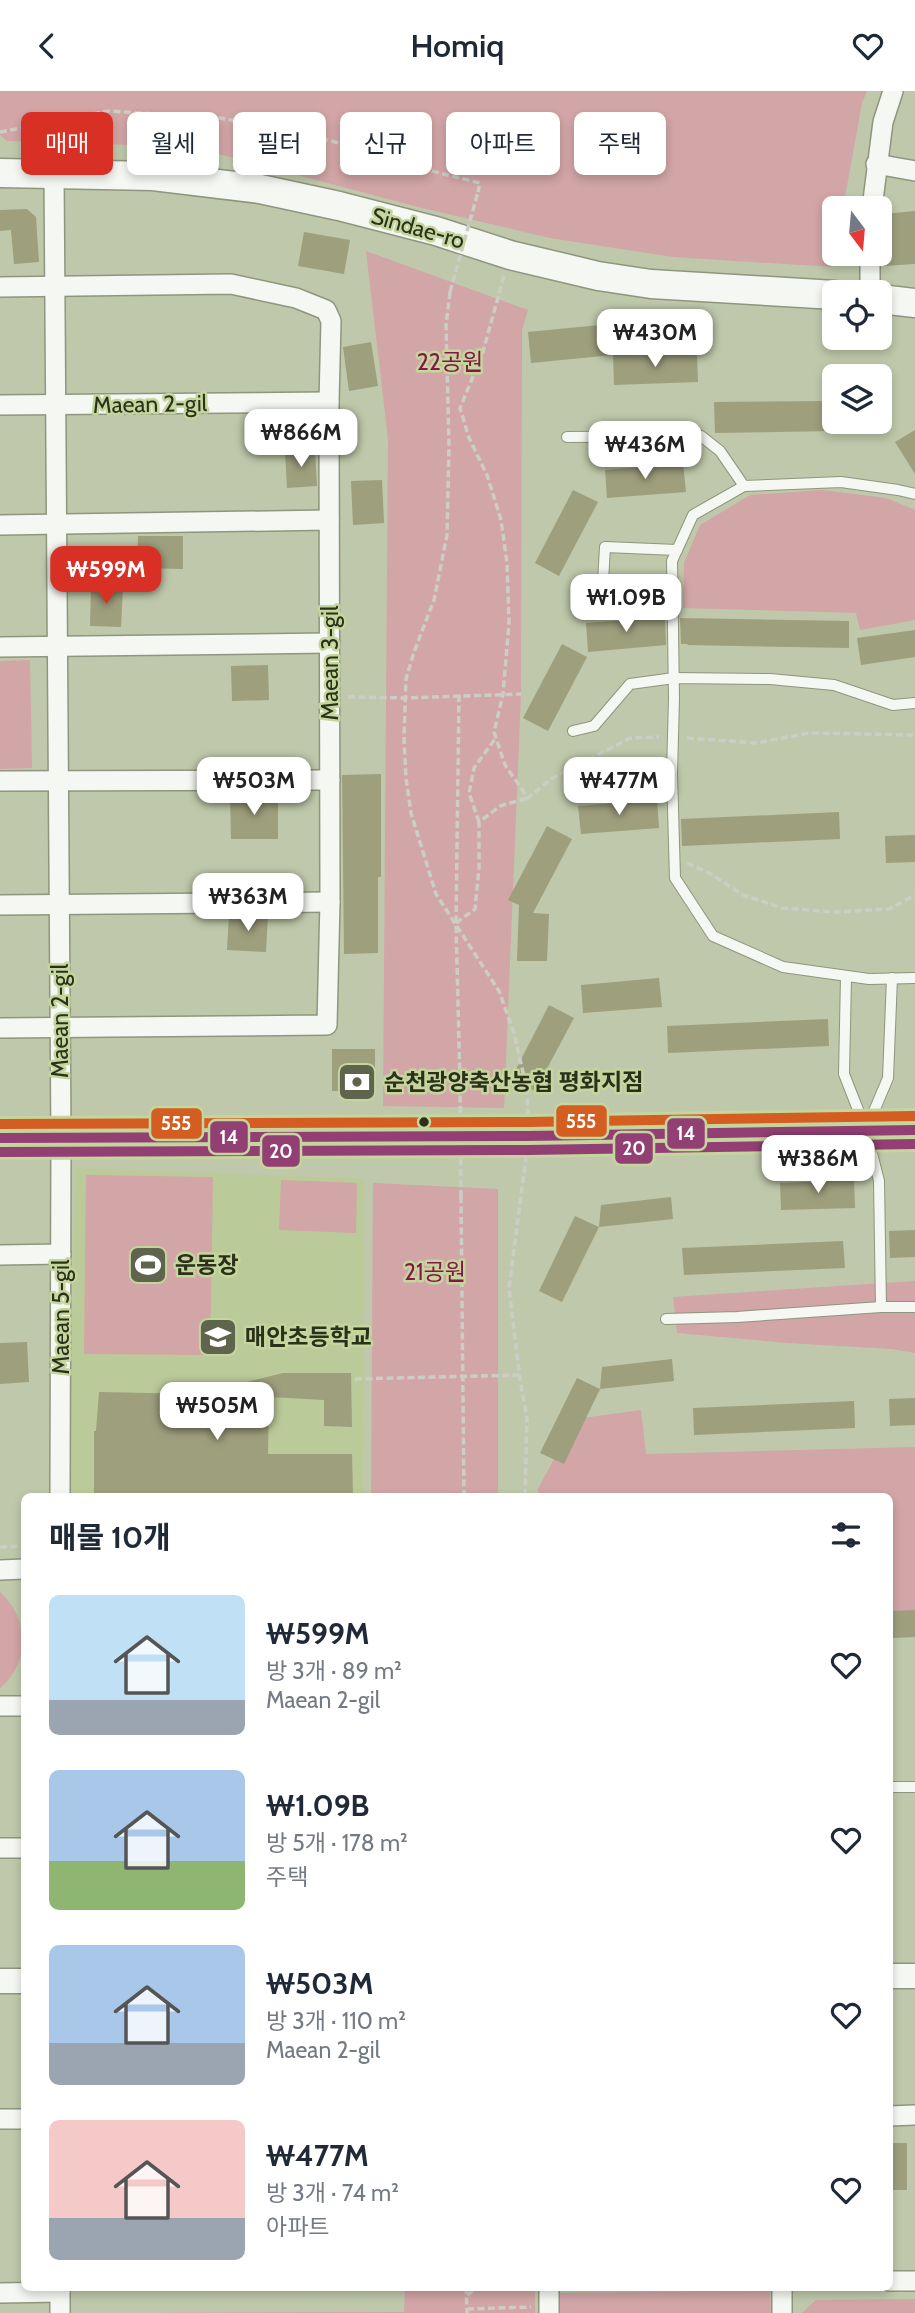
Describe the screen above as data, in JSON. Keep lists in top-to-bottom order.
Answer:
{
  "streets": {
    "main road": ["Sindae-ro"],
    "street": ["Maean 2-gil", "Maean 3-gil", "Maean 5-gil"]
  },
  "crossings": [
    ["Maean 2-gil", "Maean 3-gil"],
    ["Maean 2-gil", "Maean 5-gil"]
  ],
  "parks": ["22공원", "21공원"],
  "places": {
    "bank": ["순천광양축산농협 평화지점"],
    "sports": ["운동장"],
    "school or university": ["매안초등학교"]
  },
  "lines": ["transit line 555", "transit line 14", "transit line 20"],
  "north": "bottom",
  "page": {
    "header": "Homiq",
    "chip": [
      "매매",
      "월세",
      "필터",
      "신규",
      "아파트",
      "주택"
    ],
    "price": [
      "₩430M",
      "₩866M",
      "₩436M",
      "₩599M",
      "₩1.09B",
      "₩503M",
      "₩477M",
      "₩363M",
      "₩386M",
      "₩505M"
    ],
    "heading": "매물 10개",
    "list": [
      {
        "name": "₩599M",
        "note": "방 3개 · 89 m² · Maean 2-gil"
      },
      {
        "name": "₩1.09B",
        "note": "방 5개 · 178 m² · 주택"
      },
      {
        "name": "₩503M",
        "note": "방 3개 · 110 m² · Maean 2-gil"
      },
      {
        "name": "₩477M",
        "note": "방 3개 · 74 m² · 아파트"
      }
    ]
  }
}
